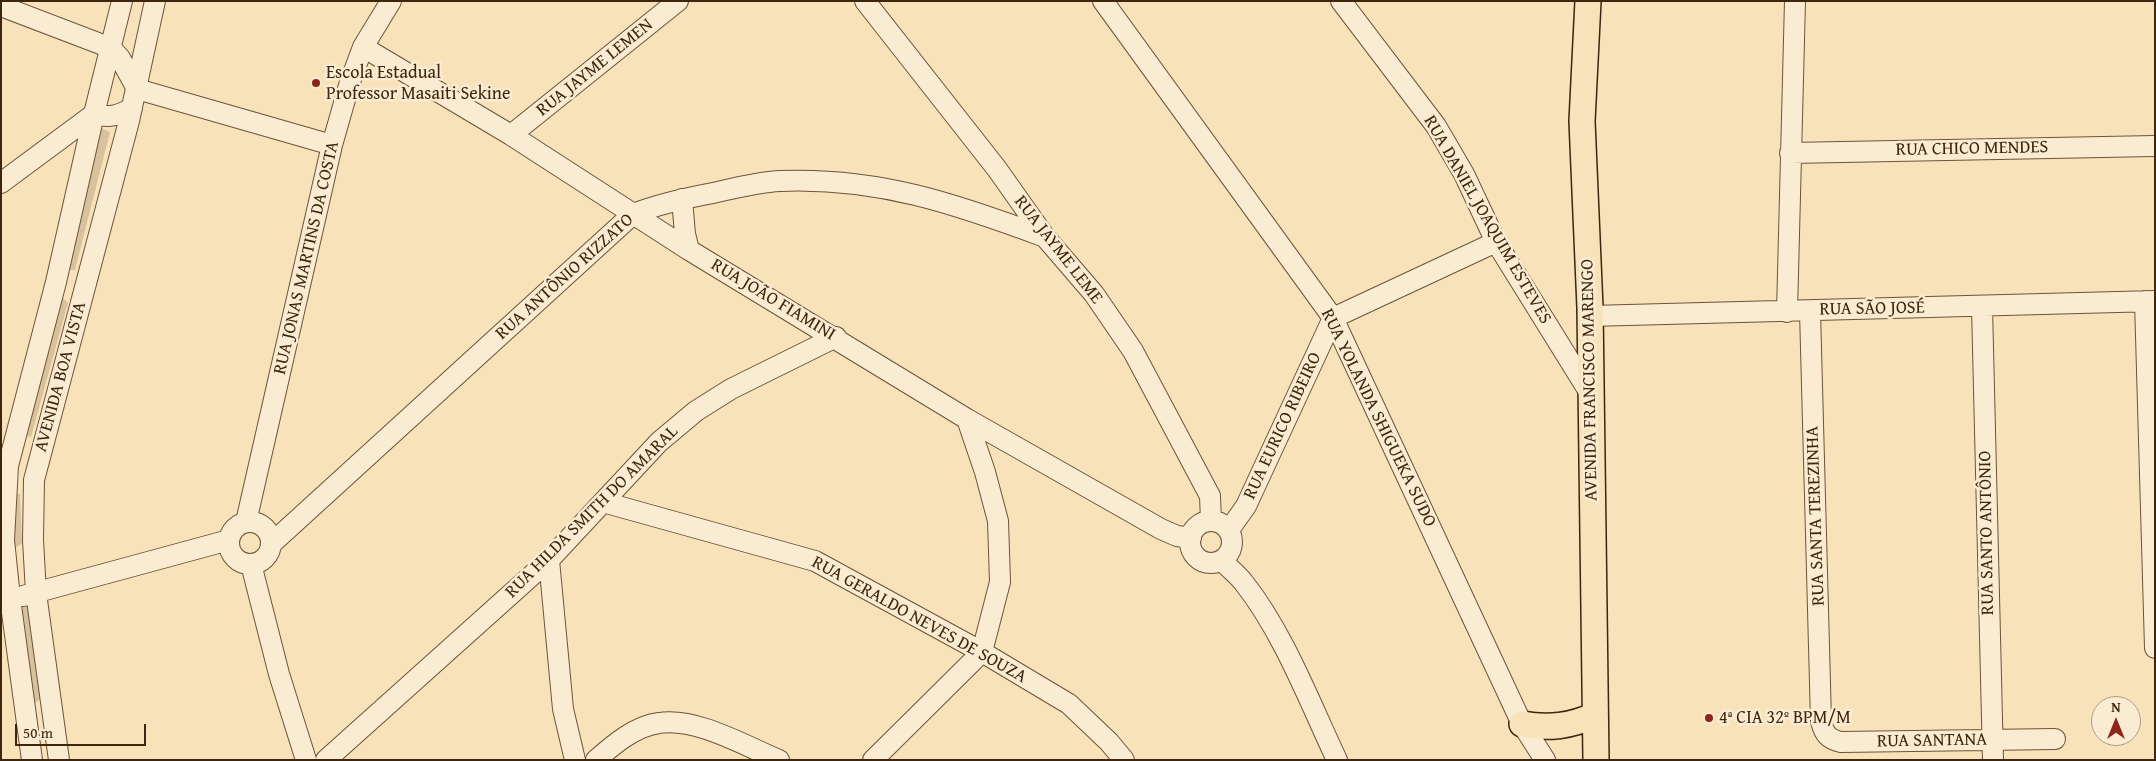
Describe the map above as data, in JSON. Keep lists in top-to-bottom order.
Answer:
{
  "streets": {
    "main road": ["AVENIDA FRANCISCO MARENGO"],
    "street": [
      "RUA JAYME LEMEN",
      "RUA CHICO MENDES",
      "RUA DANIEL JOAQUIM ESTEVES",
      "RUA JAYME LEME",
      "RUA JONAS MARTINS DA COSTA",
      "RUA ANTÔNIO RIZZATO",
      "RUA JOÃO FIAMINI",
      "RUA SÃO JOSÉ",
      "AVENIDA BOA VISTA",
      "RUA YOLANDA SHIGUEKA SUDO",
      "RUA EURICO RIBEIRO",
      "RUA HILDA SMITH DO AMARAL",
      "RUA SANTA TEREZINHA",
      "RUA SANTO ANTÔNIO",
      "RUA GERALDO NEVES DE SOUZA",
      "RUA SANTANA"
    ]
  },
  "crossings": [
    ["RUA JAYME LEMEN", "RUA JOÃO FIAMINI"],
    ["RUA DANIEL JOAQUIM ESTEVES", "AVENIDA FRANCISCO MARENGO"],
    ["RUA JAYME LEME", "RUA ANTÔNIO RIZZATO"],
    ["RUA JAYME LEME", "RUA JOÃO FIAMINI"],
    ["RUA JAYME LEME", "RUA EURICO RIBEIRO"],
    ["RUA JONAS MARTINS DA COSTA", "RUA ANTÔNIO RIZZATO"],
    ["RUA JONAS MARTINS DA COSTA", "RUA JOÃO FIAMINI"],
    ["RUA ANTÔNIO RIZZATO", "RUA JOÃO FIAMINI"],
    ["RUA JOÃO FIAMINI", "RUA EURICO RIBEIRO"],
    ["RUA JOÃO FIAMINI", "RUA HILDA SMITH DO AMARAL"],
    ["RUA SÃO JOSÉ", "AVENIDA FRANCISCO MARENGO"],
    ["RUA SÃO JOSÉ", "RUA SANTA TEREZINHA"],
    ["RUA SÃO JOSÉ", "RUA SANTO ANTÔNIO"],
    ["RUA YOLANDA SHIGUEKA SUDO", "RUA EURICO RIBEIRO"],
    ["RUA HILDA SMITH DO AMARAL", "RUA GERALDO NEVES DE SOUZA"],
    ["RUA SANTA TEREZINHA", "RUA SANTANA"],
    ["RUA SANTO ANTÔNIO", "RUA SANTANA"]
  ],
  "places": ["Escola Estadual Professor Masaiti Sekine", "4ª CIA 32º BPM/M"],
  "scale_bar": "50 m",
  "north": "top"
}
